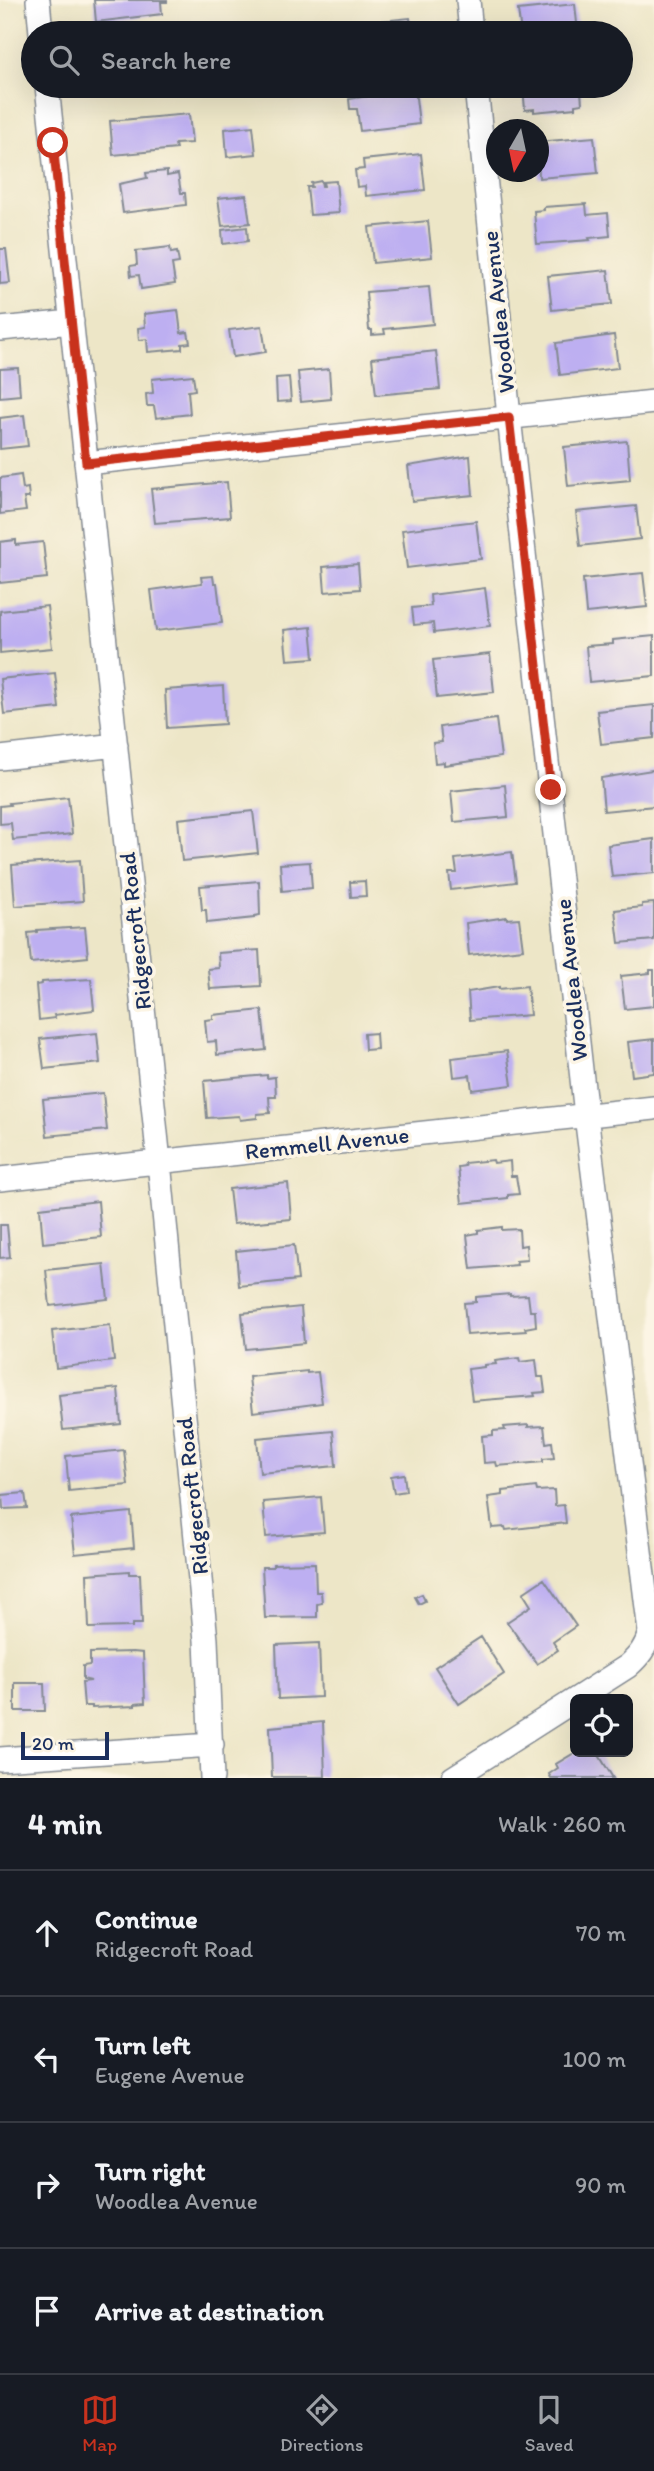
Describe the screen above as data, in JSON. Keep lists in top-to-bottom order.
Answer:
{
  "streets": {
    "street": ["Woodlea Avenue", "Ridgecroft Road", "Remmell Avenue"]
  },
  "crossings": [
    ["Woodlea Avenue", "Remmell Avenue"],
    ["Ridgecroft Road", "Remmell Avenue"]
  ],
  "scale_bar": "20 m",
  "north": "bottom",
  "page": {
    "search": "Search here",
    "scale": "20 m",
    "heading": ["4 min", "Walk · 260 m"],
    "list": [
      ["Continue", "Ridgecroft Road", "70 m"],
      ["Turn left", "Eugene Avenue", "100 m"],
      ["Turn right", "Woodlea Avenue", "90 m"],
      "Arrive at destination"
    ],
    "nav": ["Map", "Directions", "Saved"]
  }
}
